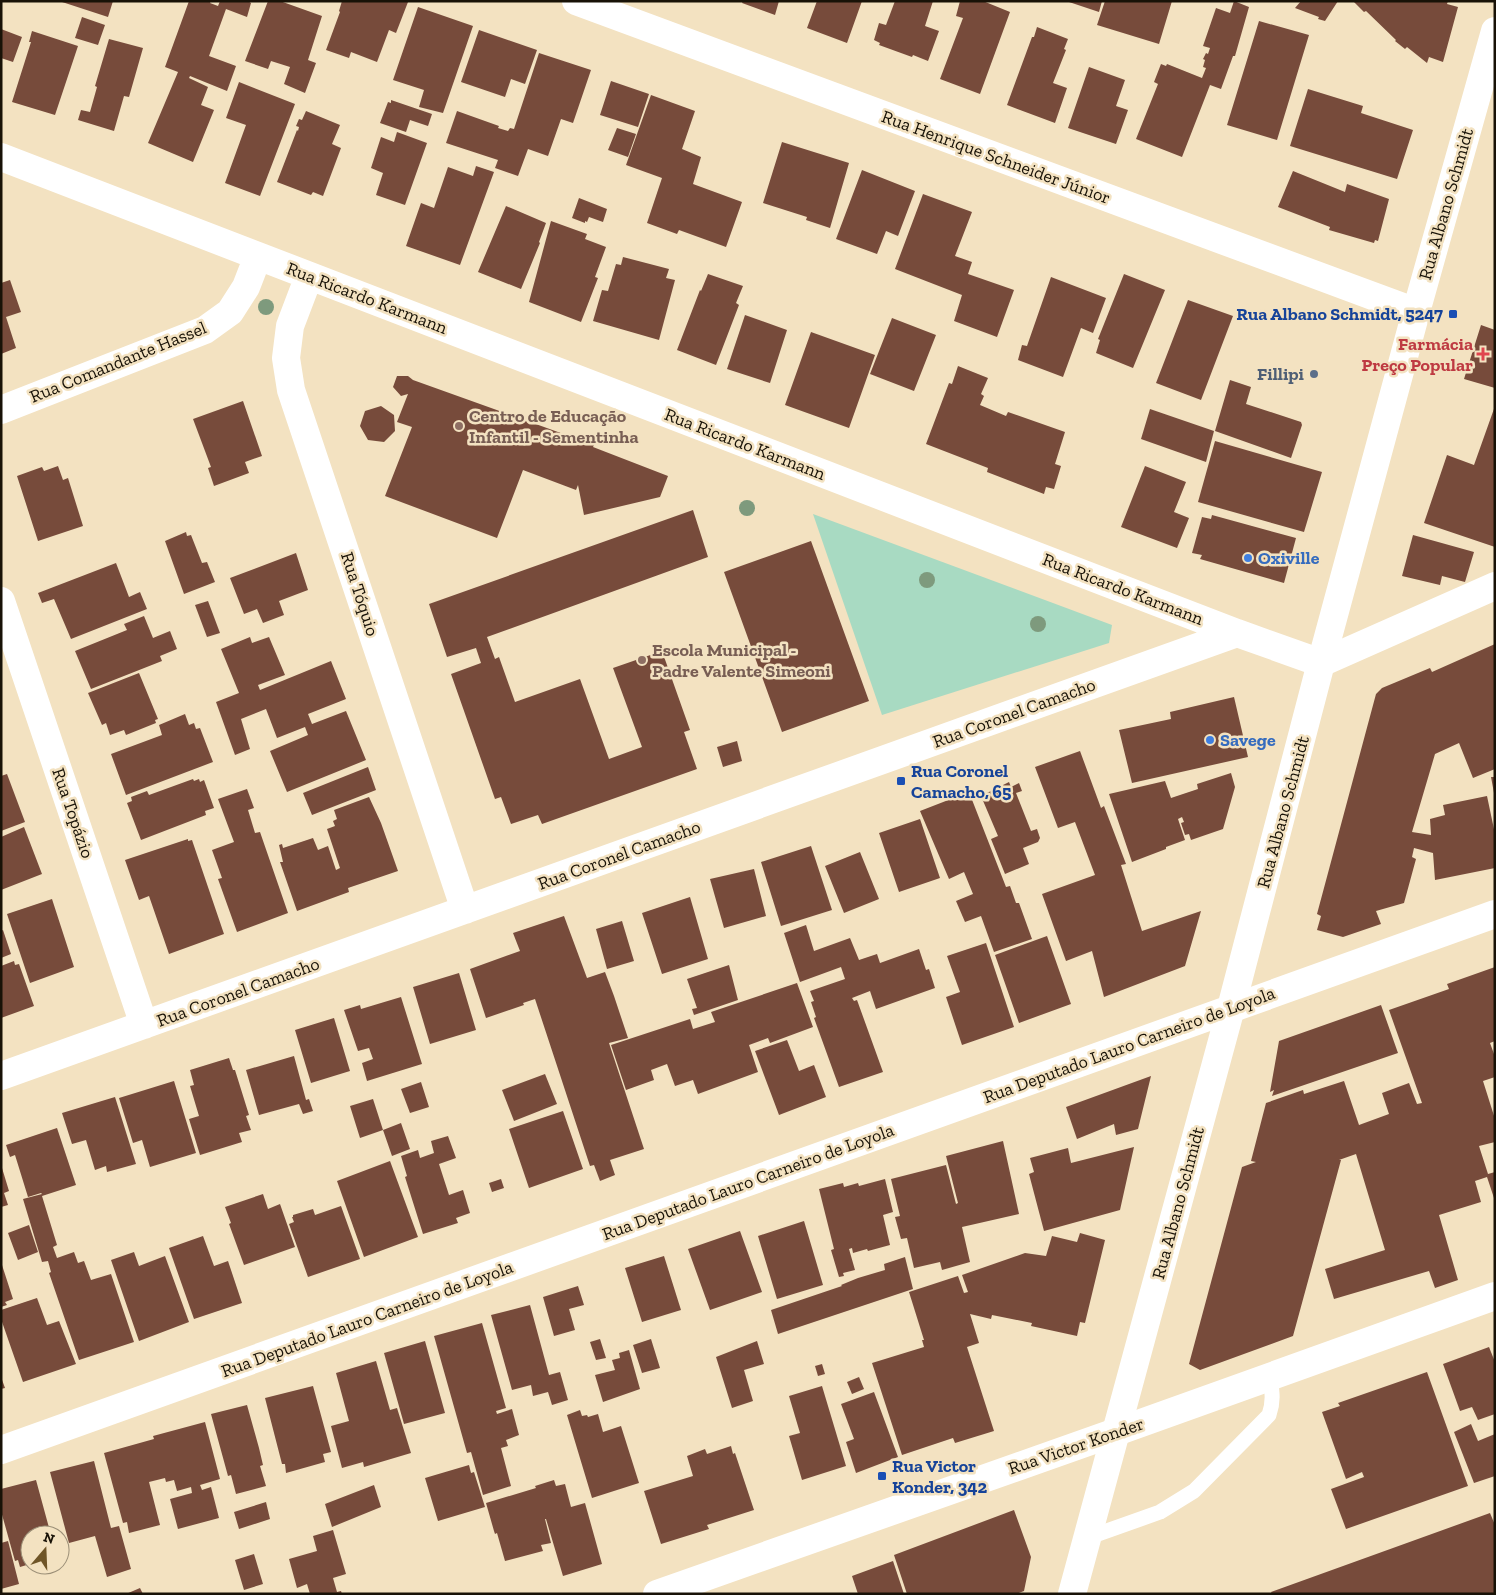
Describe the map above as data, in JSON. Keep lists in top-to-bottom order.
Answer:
{
  "streets": {
    "street": [
      "Rua Henrique Schneider Júnior",
      "Rua Albano Schmidt",
      "Rua Ricardo Karmann",
      "Rua Comandante Hassel",
      "Rua Tóquio",
      "Rua Coronel Camacho",
      "Rua Topázio",
      "Rua Deputado Lauro Carneiro de Loyola",
      "Rua Victor Konder"
    ]
  },
  "crossings": [
    ["Rua Henrique Schneider Júnior", "Rua Albano Schmidt"],
    ["Rua Albano Schmidt", "Rua Ricardo Karmann"],
    ["Rua Albano Schmidt", "Rua Deputado Lauro Carneiro de Loyola"],
    ["Rua Albano Schmidt", "Rua Victor Konder"],
    ["Rua Ricardo Karmann", "Rua Comandante Hassel"],
    ["Rua Ricardo Karmann", "Rua Tóquio"],
    ["Rua Ricardo Karmann", "Rua Coronel Camacho"],
    ["Rua Tóquio", "Rua Coronel Camacho"],
    ["Rua Coronel Camacho", "Rua Topázio"]
  ],
  "places": {
    "transit": ["Rua Albano Schmidt, 5247", "Rua Coronel Camacho, 65", "Rua Victor Konder, 342"],
    "health": ["Farmácia Preço Popular"],
    "other": [
      "Fillipi",
      "Centro de Educação Infantil - Sementinha",
      "Oxiville",
      "Escola Municipal - Padre Valente Simeoni",
      "Savege"
    ]
  },
  "north": "top"
}
